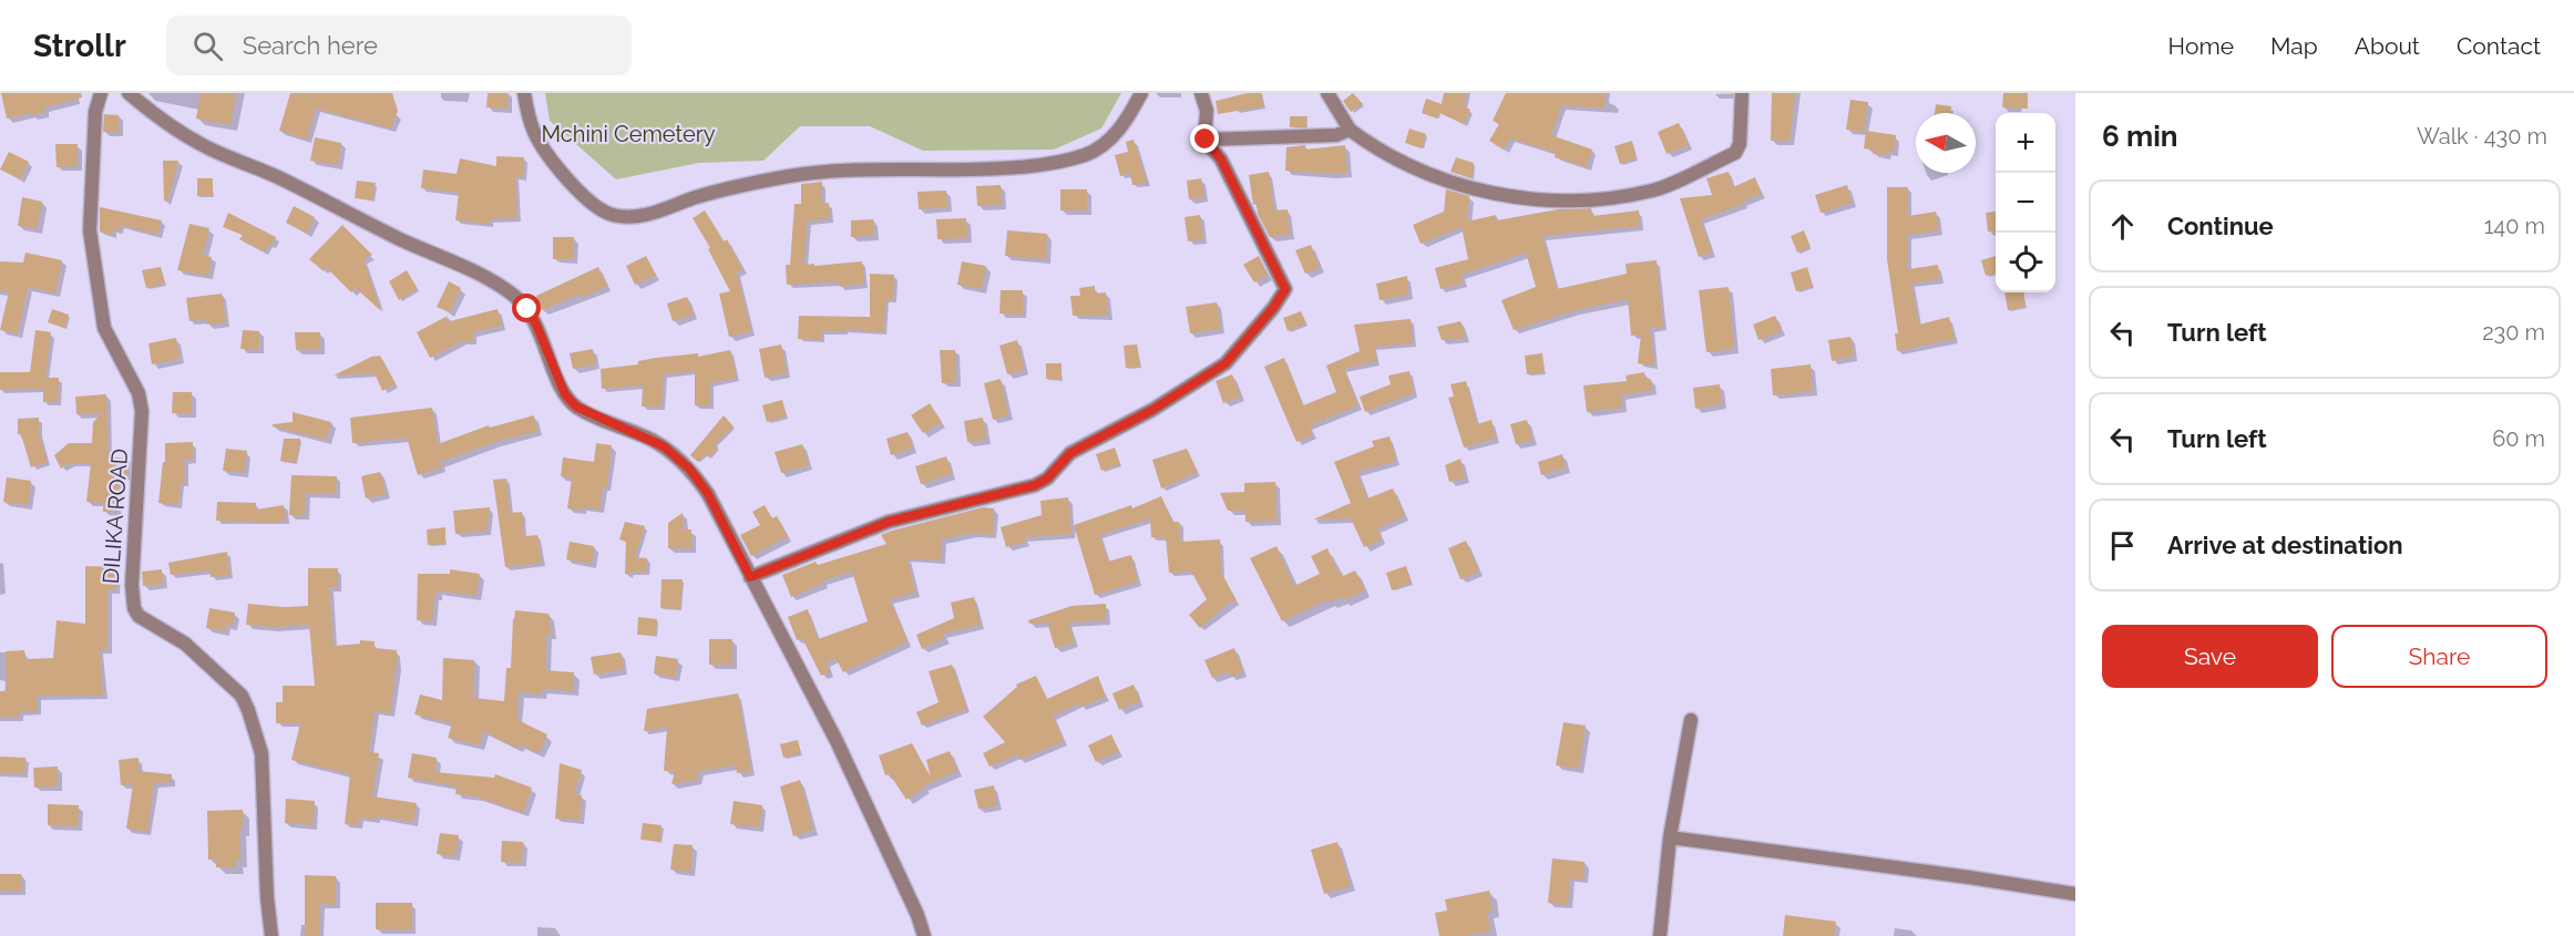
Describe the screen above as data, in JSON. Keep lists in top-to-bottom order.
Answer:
{
  "streets": {
    "street": ["DILIKA ROAD"]
  },
  "parks": ["Mchini Cemetery"],
  "north": "left",
  "page": {
    "header": "Strollr",
    "search": "Search here",
    "nav": [
      "Home",
      "Map",
      "About",
      "Contact"
    ],
    "heading": ["6 min", "Walk · 430 m"],
    "map_buttons": ["+", "−"],
    "list": [
      ["Continue", "140 m"],
      ["Turn left", "230 m"],
      ["Turn left", "60 m"],
      "Arrive at destination"
    ],
    "buttons": ["Save", "Share"]
  }
}
